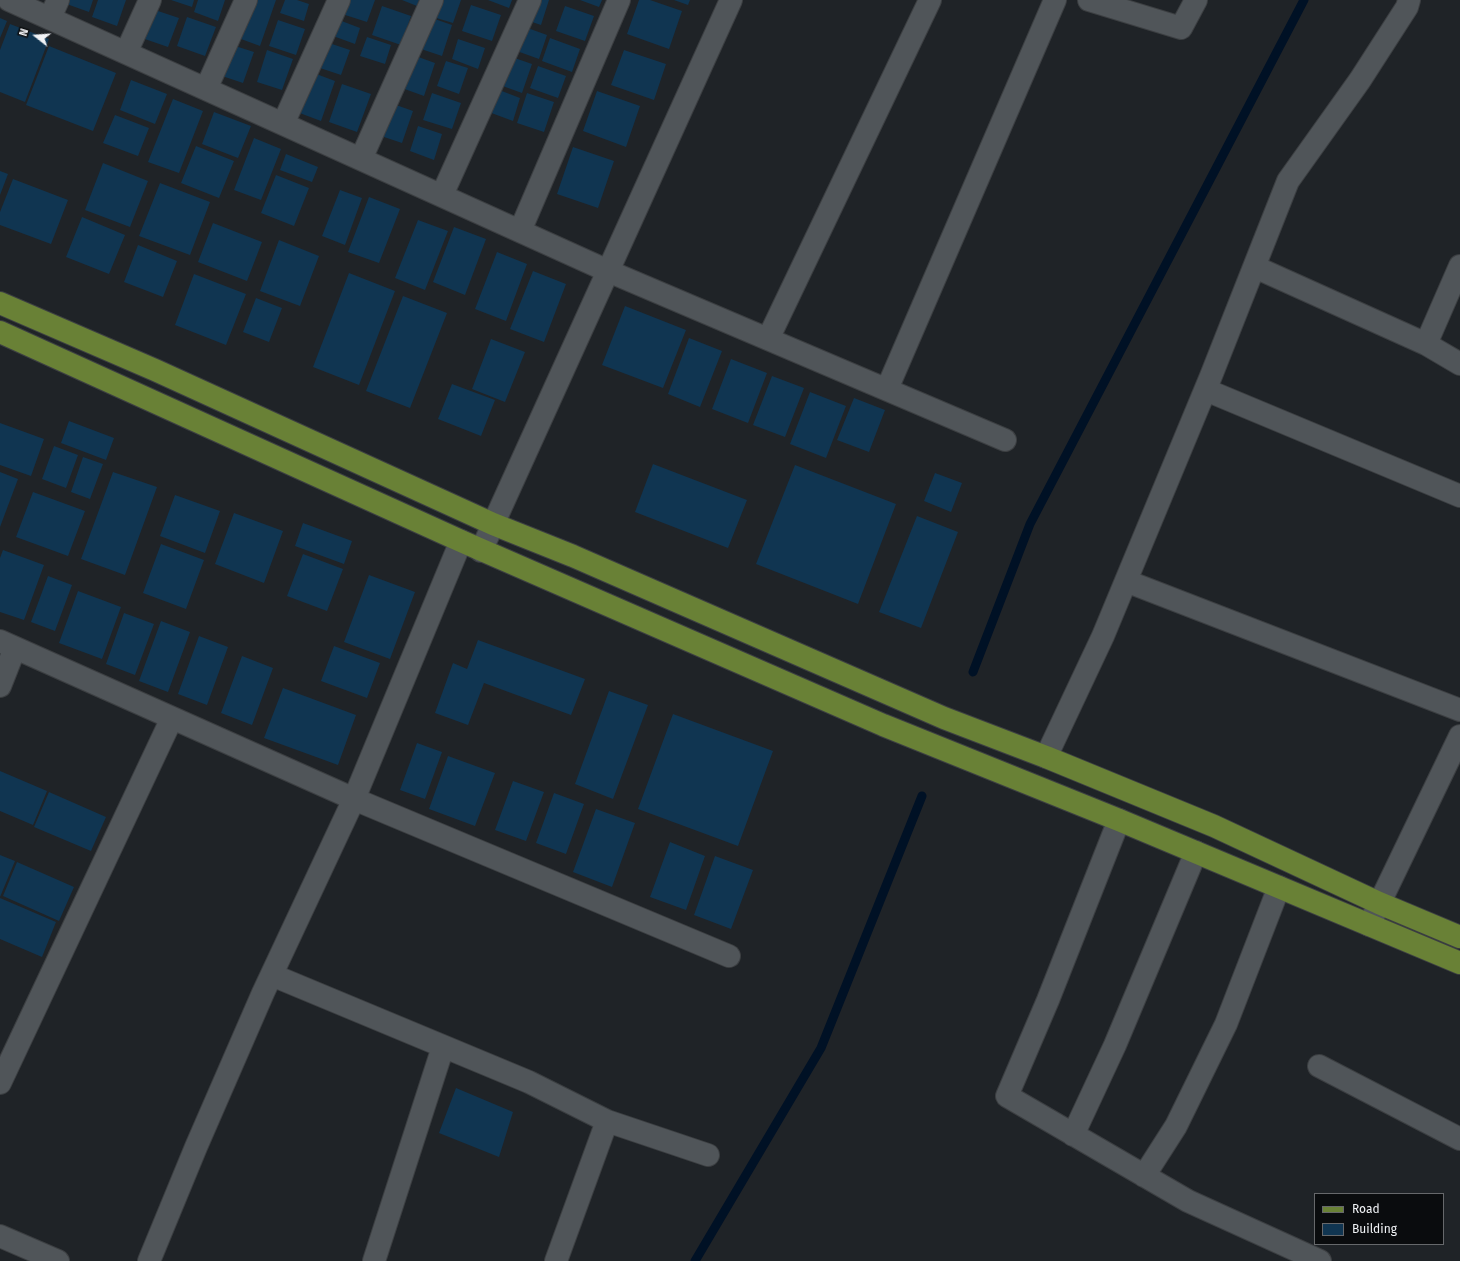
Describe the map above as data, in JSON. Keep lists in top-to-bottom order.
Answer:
{
  "legend": ["Road", "Building"],
  "north": "left"
}
